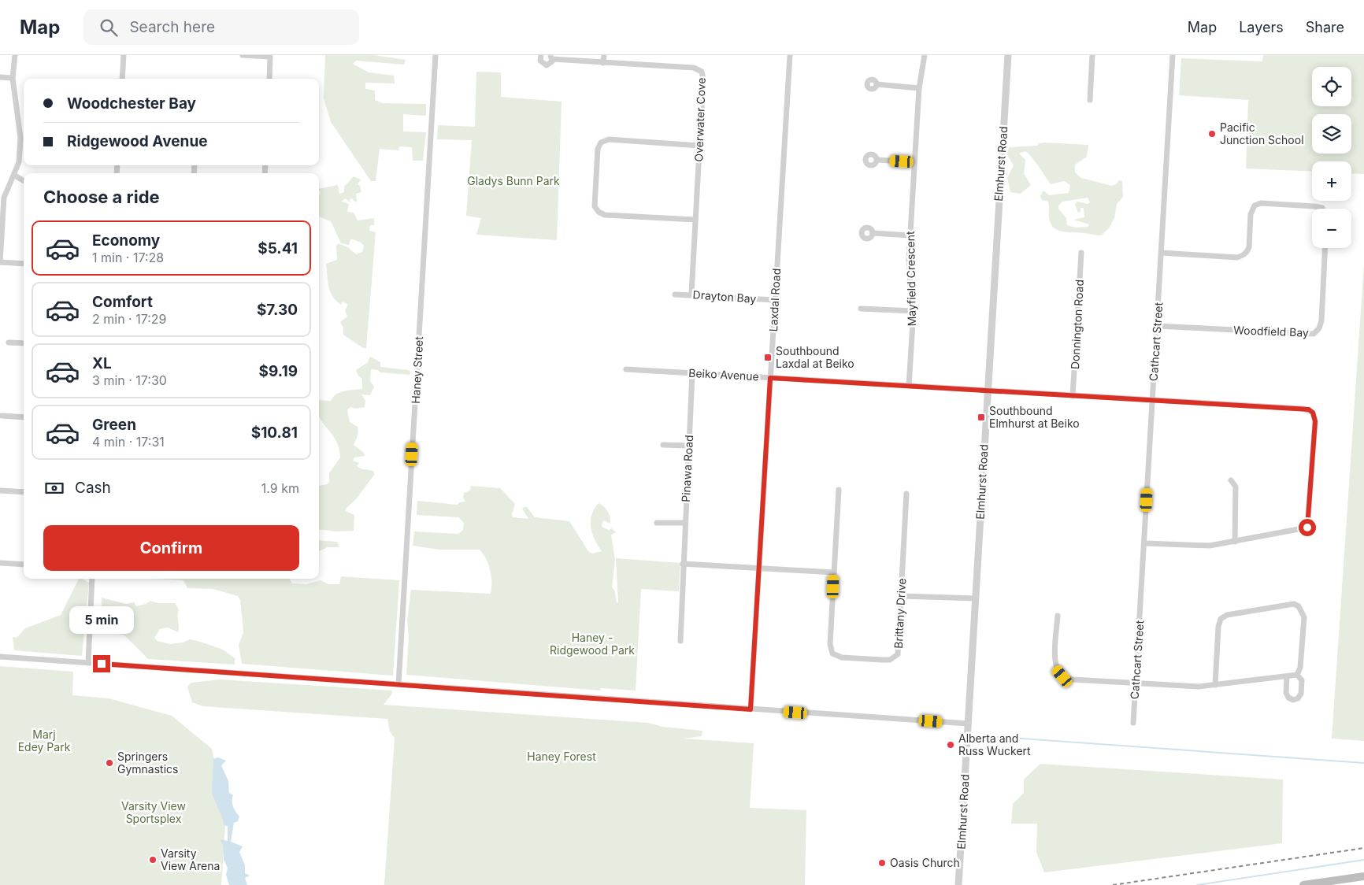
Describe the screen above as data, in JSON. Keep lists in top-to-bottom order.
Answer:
{
  "streets": {
    "street": [
      "Overwater Cove",
      "Elmhurst Road",
      "Mayfield Crescent",
      "Drayton Bay",
      "Laxdal Road",
      "Donnington Road",
      "Woodfield Bay",
      "Cathcart Street",
      "Haney Street",
      "Beiko Avenue",
      "Pinawa Road",
      "Brittany Drive"
    ]
  },
  "crossings": [
    ["Overwater Cove", "Drayton Bay"],
    ["Elmhurst Road", "Beiko Avenue"],
    ["Mayfield Crescent", "Beiko Avenue"],
    ["Drayton Bay", "Laxdal Road"],
    ["Laxdal Road", "Beiko Avenue"],
    ["Donnington Road", "Beiko Avenue"],
    ["Woodfield Bay", "Cathcart Street"],
    ["Cathcart Street", "Beiko Avenue"],
    ["Beiko Avenue", "Pinawa Road"]
  ],
  "parks": [
    "Gladys Bunn Park",
    "Haney - Ridgewood Park",
    "Marj Edey Park",
    "Haney Forest",
    "Varsity View Sportsplex"
  ],
  "places": {
    "other": [
      "Pacific Junction School",
      "Alberta and Russ Wuckert",
      "Springers Gymnastics",
      "Varsity View Arena",
      "Oasis Church"
    ],
    "transit": ["Southbound Laxdal at Beiko", "Southbound Elmhurst at Beiko"]
  },
  "page": {
    "header": "Map",
    "search": "Search here",
    "nav": ["Map", "Layers", "Share"],
    "map_buttons": ["+", "−"],
    "banner": ["Woodchester Bay", "Ridgewood Avenue"],
    "heading": "Choose a ride",
    "list": [
      {
        "name": "Economy",
        "note": "1 min · 17:28",
        "value": "$5.41"
      },
      {
        "name": "Comfort",
        "note": "2 min · 17:29",
        "value": "$7.30"
      },
      {
        "name": "XL",
        "note": "3 min · 17:30",
        "value": "$9.19"
      },
      {
        "name": "Green",
        "note": "4 min · 17:31",
        "value": "$10.81"
      }
    ],
    "pay": ["Cash", "1.9 km"],
    "buttons": "Confirm",
    "bubble": "5 min"
  }
}
